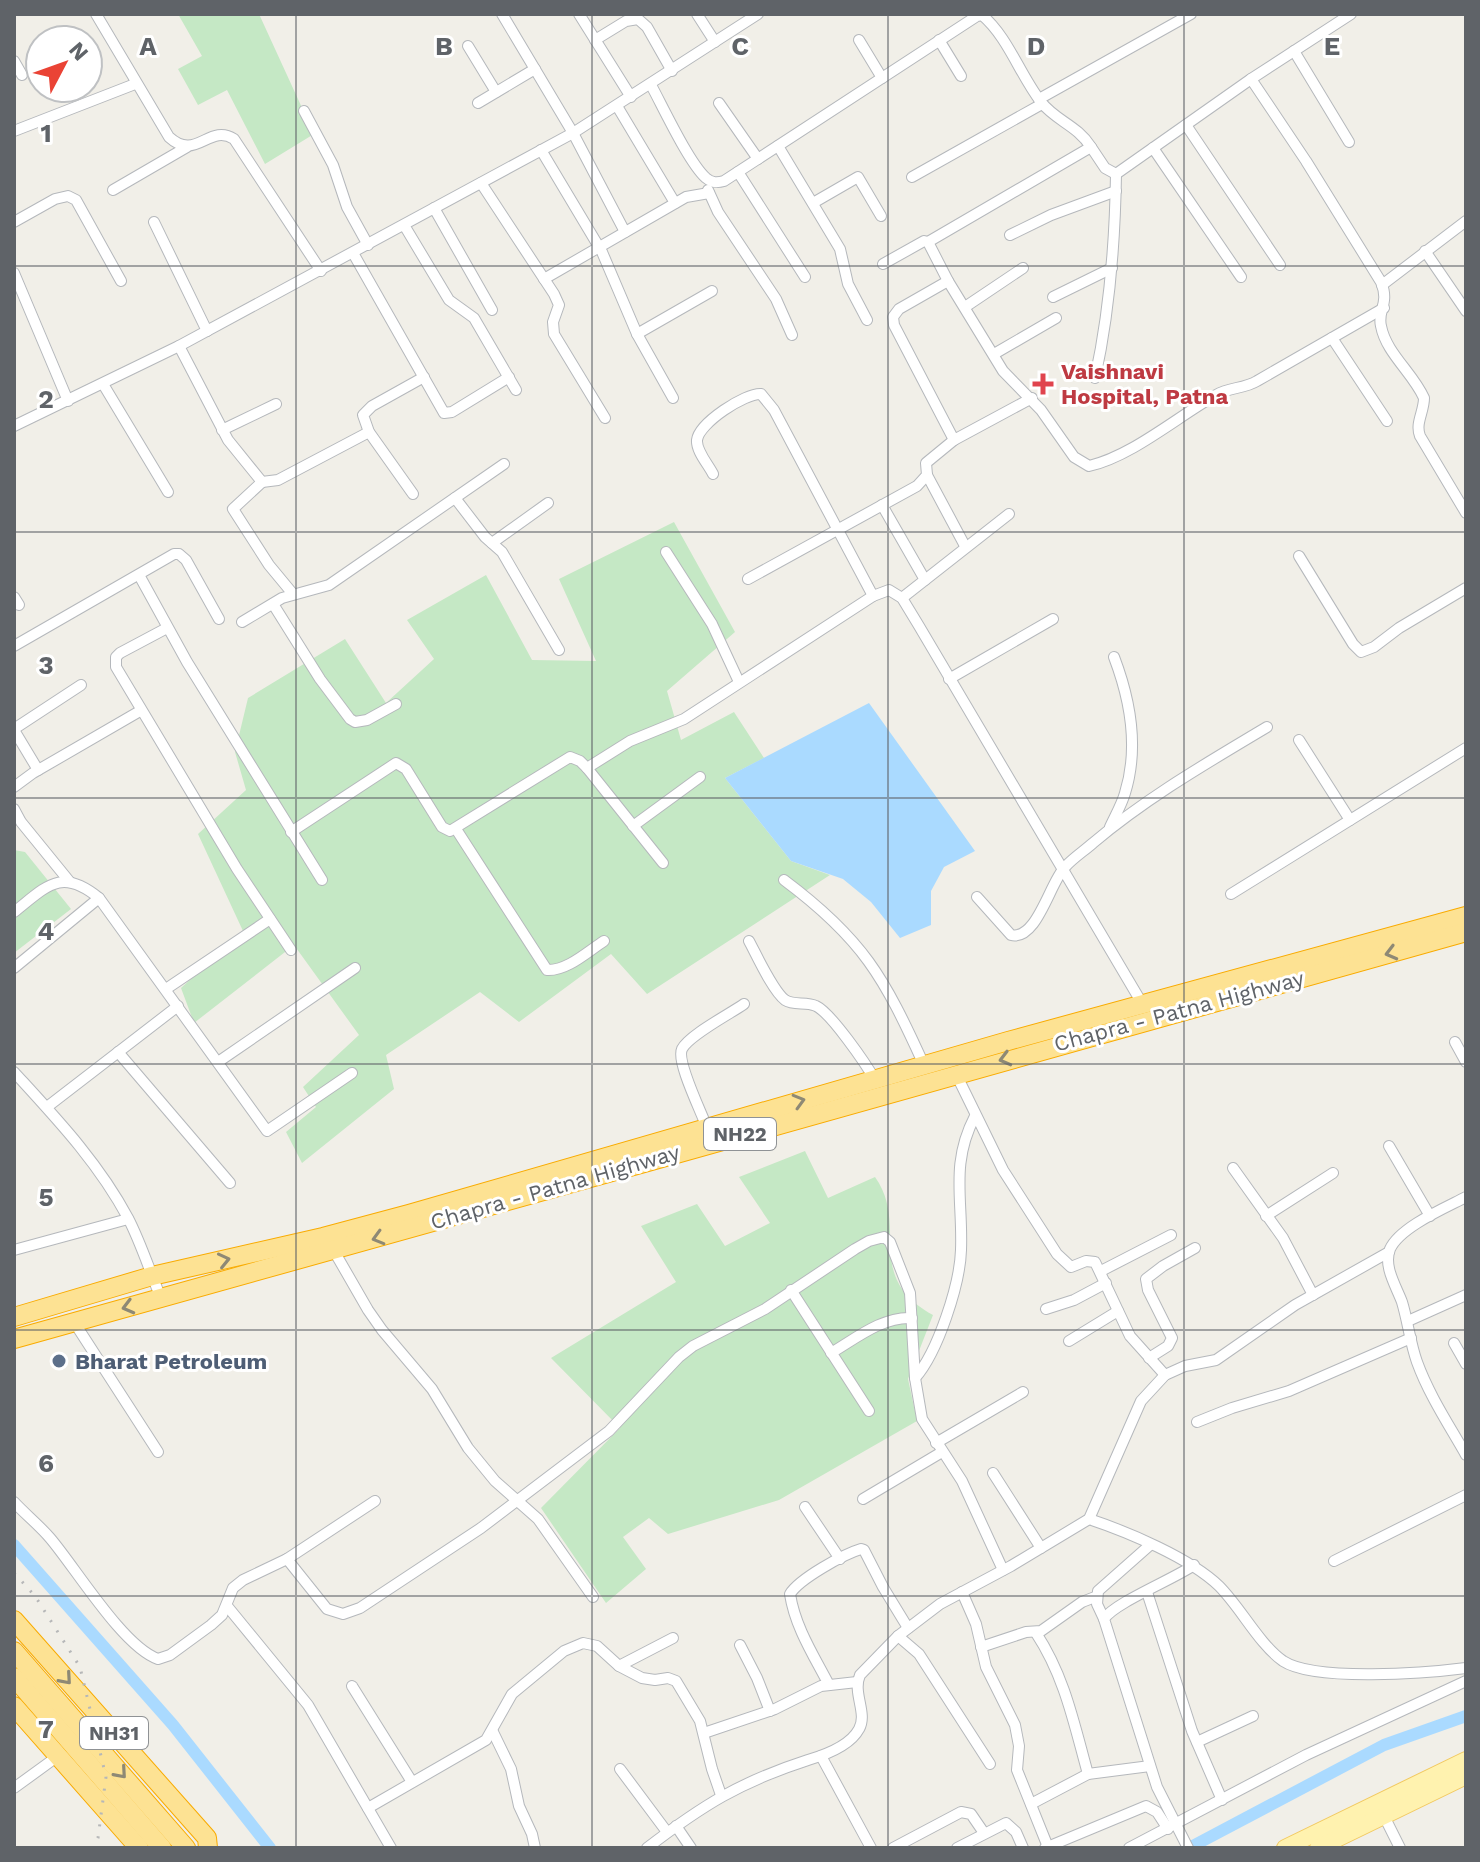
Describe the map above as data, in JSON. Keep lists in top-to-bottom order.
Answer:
{
  "streets": {
    "highway": ["Chapra - Patna Highway", "NH22", "NH31"]
  },
  "places": {
    "health": ["Vaishnavi Hospital, Patna"],
    "other": ["Bharat Petroleum"]
  },
  "north": "top right",
  "grid": {
    "columns": [
      "A",
      "B",
      "C",
      "D",
      "E"
    ],
    "rows": [
      "1",
      "2",
      "3",
      "4",
      "5",
      "6",
      "7"
    ]
  }
}
